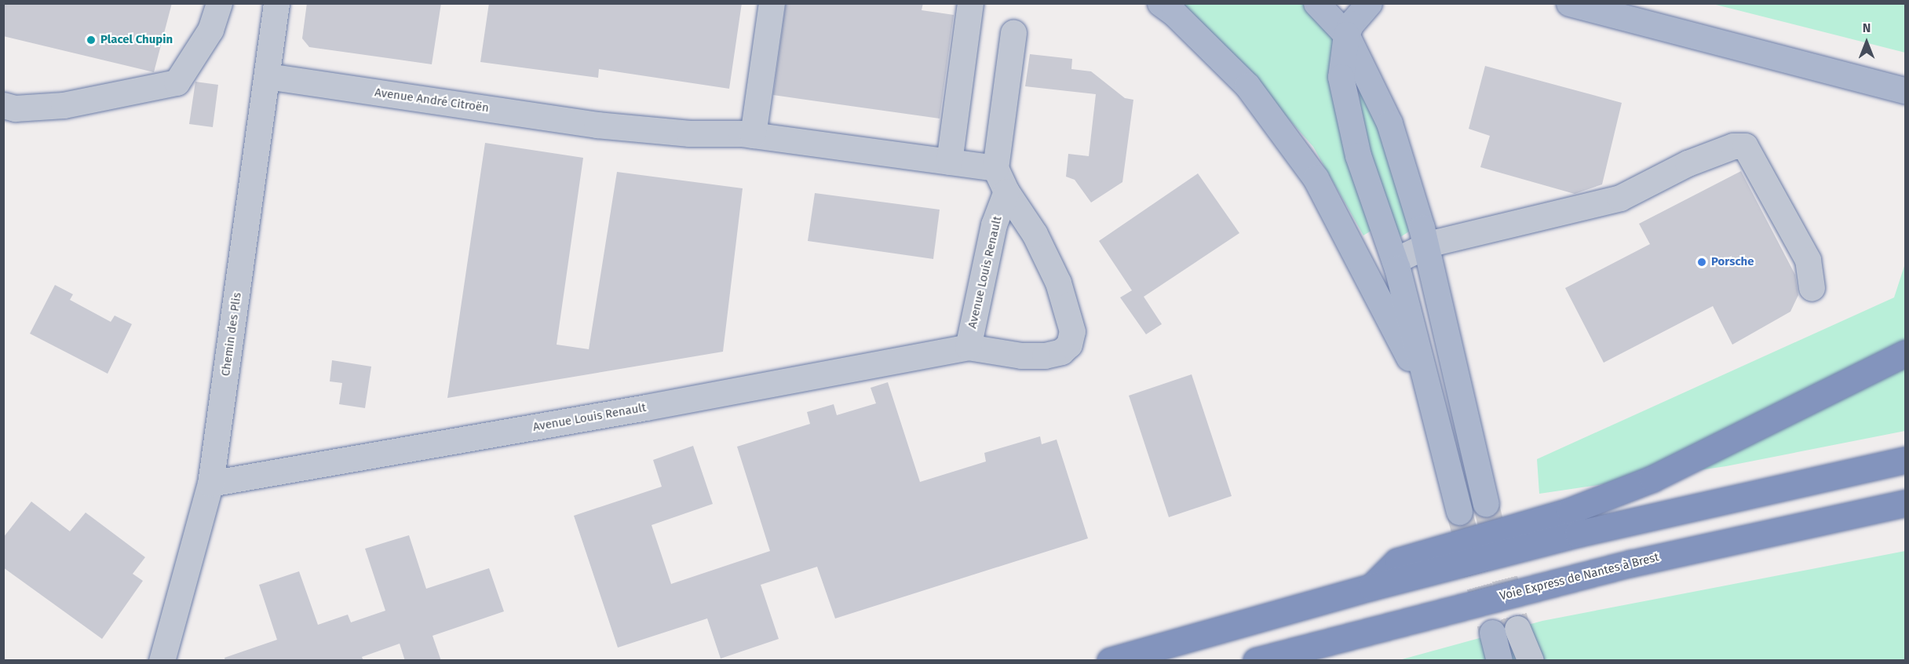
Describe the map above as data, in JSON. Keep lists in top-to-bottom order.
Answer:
{
  "streets": {
    "highway": ["Voie Express de Nantes à Brest"],
    "street": ["Avenue André Citroën", "Avenue Louis Renault", "Chemin des Plis"]
  },
  "crossings": [
    ["Avenue André Citroën", "Chemin des Plis"],
    ["Avenue Louis Renault", "Chemin des Plis"]
  ],
  "places": ["Placel Chupin", "Porsche"],
  "north": "top"
}
